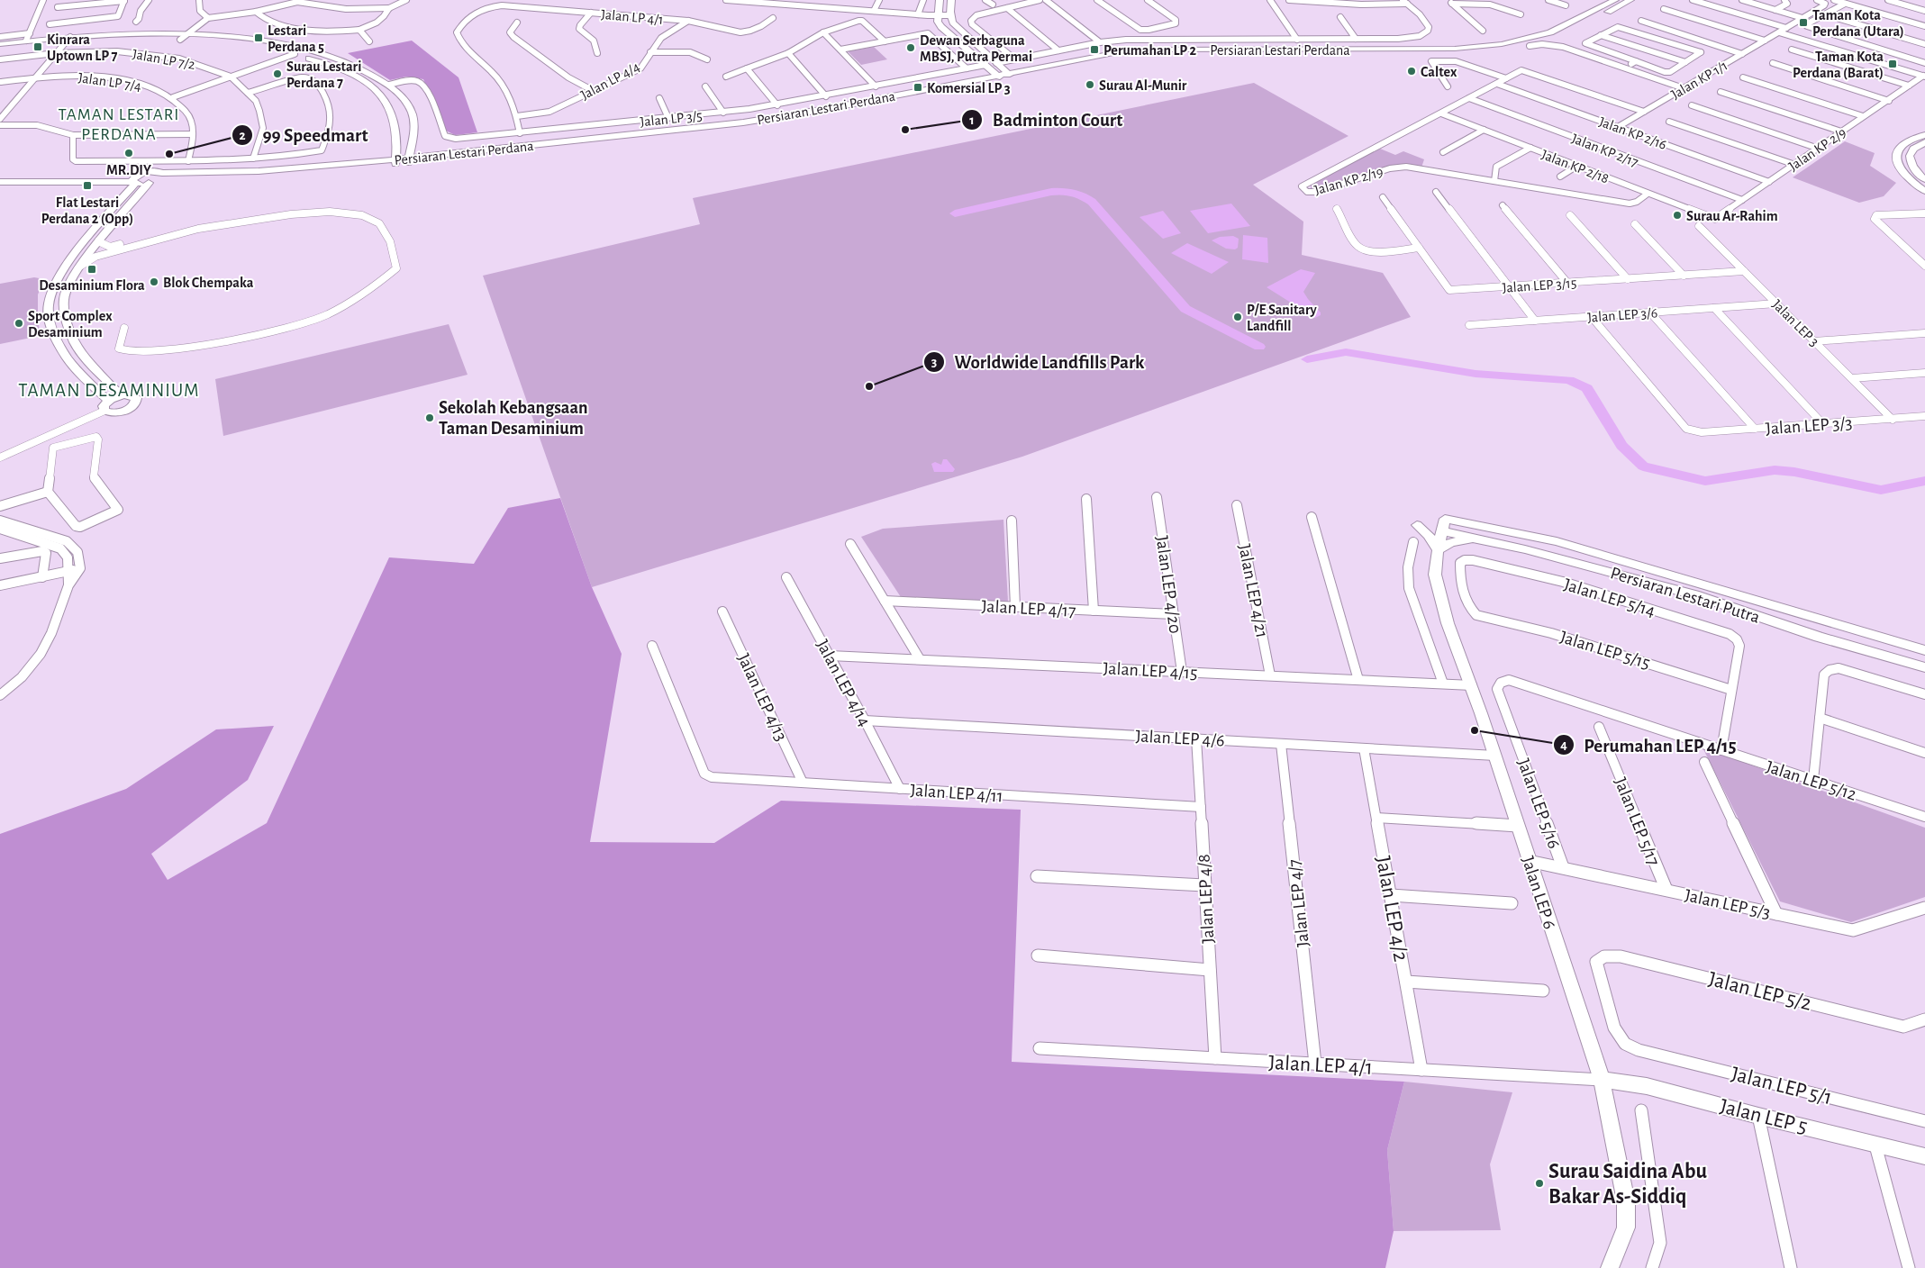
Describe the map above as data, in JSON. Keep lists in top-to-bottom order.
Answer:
{
  "streets": {
    "main road": [
      "Persiaran Lestari Perdana",
      "Persiaran Lestari Putra",
      "Jalan LEP 6",
      "Jalan LEP 5"
    ],
    "street": [
      "Jalan LP 4/1",
      "Jalan LP 7/2",
      "Jalan KP 1/1",
      "Jalan LP 4/4",
      "Jalan LP 7/4",
      "Jalan LP 3/5",
      "Jalan KP 2/16",
      "Jalan KP 2/9",
      "Jalan KP 2/17",
      "Jalan KP 2/18",
      "Jalan KP 2/19",
      "Jalan LEP 3/15",
      "Jalan LEP 3/6",
      "Jalan LEP 3",
      "Jalan LEP 3/3",
      "Jalan LEP 4/20",
      "Jalan LEP 4/21",
      "Jalan LEP 5/14",
      "Jalan LEP 4/17",
      "Jalan LEP 5/15",
      "Jalan LEP 4/15",
      "Jalan LEP 4/14",
      "Jalan LEP 4/13",
      "Jalan LEP 4/6",
      "Jalan LEP 5/12",
      "Jalan LEP 4/11",
      "Jalan LEP 5/16",
      "Jalan LEP 5/17",
      "Jalan LEP 4/8",
      "Jalan LEP 4/7",
      "Jalan LEP 5/3",
      "Jalan LEP 4/2",
      "Jalan LEP 5/2",
      "Jalan LEP 4/1",
      "Jalan LEP 5/1"
    ]
  },
  "crossings": [
    ["Jalan LP 4/1", "Jalan LP 4/4"],
    ["Jalan LP 4/1", "Jalan LP 3/5"],
    ["Persiaran Lestari Perdana", "Jalan LP 3/5"],
    ["Jalan KP 1/1", "Jalan KP 2/16"],
    ["Jalan KP 1/1", "Jalan KP 2/19"],
    ["Jalan KP 2/16", "Jalan KP 2/9"],
    ["Jalan KP 2/16", "Jalan KP 2/19"],
    ["Jalan KP 2/9", "Jalan KP 2/17"],
    ["Jalan KP 2/9", "Jalan KP 2/18"],
    ["Jalan KP 2/17", "Jalan KP 2/19"],
    ["Jalan KP 2/18", "Jalan KP 2/19"],
    ["Jalan LEP 3/15", "Jalan LEP 3"],
    ["Jalan LEP 3/6", "Jalan LEP 3"],
    ["Jalan LEP 3/6", "Jalan LEP 3/3"],
    ["Jalan LEP 3", "Jalan LEP 3/3"],
    ["Jalan LEP 4/20", "Jalan LEP 4/17"],
    ["Jalan LEP 4/20", "Jalan LEP 4/15"],
    ["Jalan LEP 4/21", "Jalan LEP 4/15"],
    ["Persiaran Lestari Putra", "Jalan LEP 6"],
    ["Jalan LEP 5/14", "Jalan LEP 5/15"],
    ["Jalan LEP 4/15", "Jalan LEP 4/14"],
    ["Jalan LEP 4/15", "Jalan LEP 6"],
    ["Jalan LEP 4/14", "Jalan LEP 4/6"],
    ["Jalan LEP 4/14", "Jalan LEP 4/11"],
    ["Jalan LEP 4/13", "Jalan LEP 4/11"],
    ["Jalan LEP 4/6", "Jalan LEP 6"],
    ["Jalan LEP 4/6", "Jalan LEP 4/8"],
    ["Jalan LEP 4/6", "Jalan LEP 4/7"],
    ["Jalan LEP 4/6", "Jalan LEP 4/2"],
    ["Jalan LEP 5/12", "Jalan LEP 5/16"],
    ["Jalan LEP 4/11", "Jalan LEP 4/8"],
    ["Jalan LEP 5/16", "Jalan LEP 5/3"],
    ["Jalan LEP 5/17", "Jalan LEP 5/3"],
    ["Jalan LEP 6", "Jalan LEP 5/3"],
    ["Jalan LEP 6", "Jalan LEP 4/1"],
    ["Jalan LEP 6", "Jalan LEP 5"],
    ["Jalan LEP 4/8", "Jalan LEP 4/1"],
    ["Jalan LEP 4/7", "Jalan LEP 4/1"],
    ["Jalan LEP 4/2", "Jalan LEP 4/1"],
    ["Jalan LEP 5/2", "Jalan LEP 5/1"],
    ["Jalan LEP 4/1", "Jalan LEP 5"]
  ],
  "districts": ["TAMAN LESTARI PERDANA", "TAMAN DESAMINIUM"],
  "places": {
    "transit": [
      "Taman Kota Perdana (Utara)",
      "Lestari Perdana 5",
      "Kinrara Uptown LP 7",
      "Perumahan LP 2",
      "Taman Kota Perdana (Barat)",
      "Komersial LP 3",
      "Flat Lestari Perdana 2 (Opp)",
      "Desaminium Flora"
    ],
    "other": [
      "Dewan Serbaguna MBSJ, Putra Permai",
      "Caltex",
      "Surau Lestari Perdana 7",
      "Surau Al-Munir",
      "Badminton Court",
      "MR.DIY",
      "99 Speedmart",
      "Surau Ar-Rahim",
      "Blok Chempaka",
      "P/E Sanitary Landfill",
      "Sport Complex Desaminium",
      "Worldwide Landfills Park",
      "Sekolah Kebangsaan Taman Desaminium",
      "Perumahan LEP 4/15",
      "Surau Saidina Abu Bakar As-Siddiq"
    ]
  }
}
